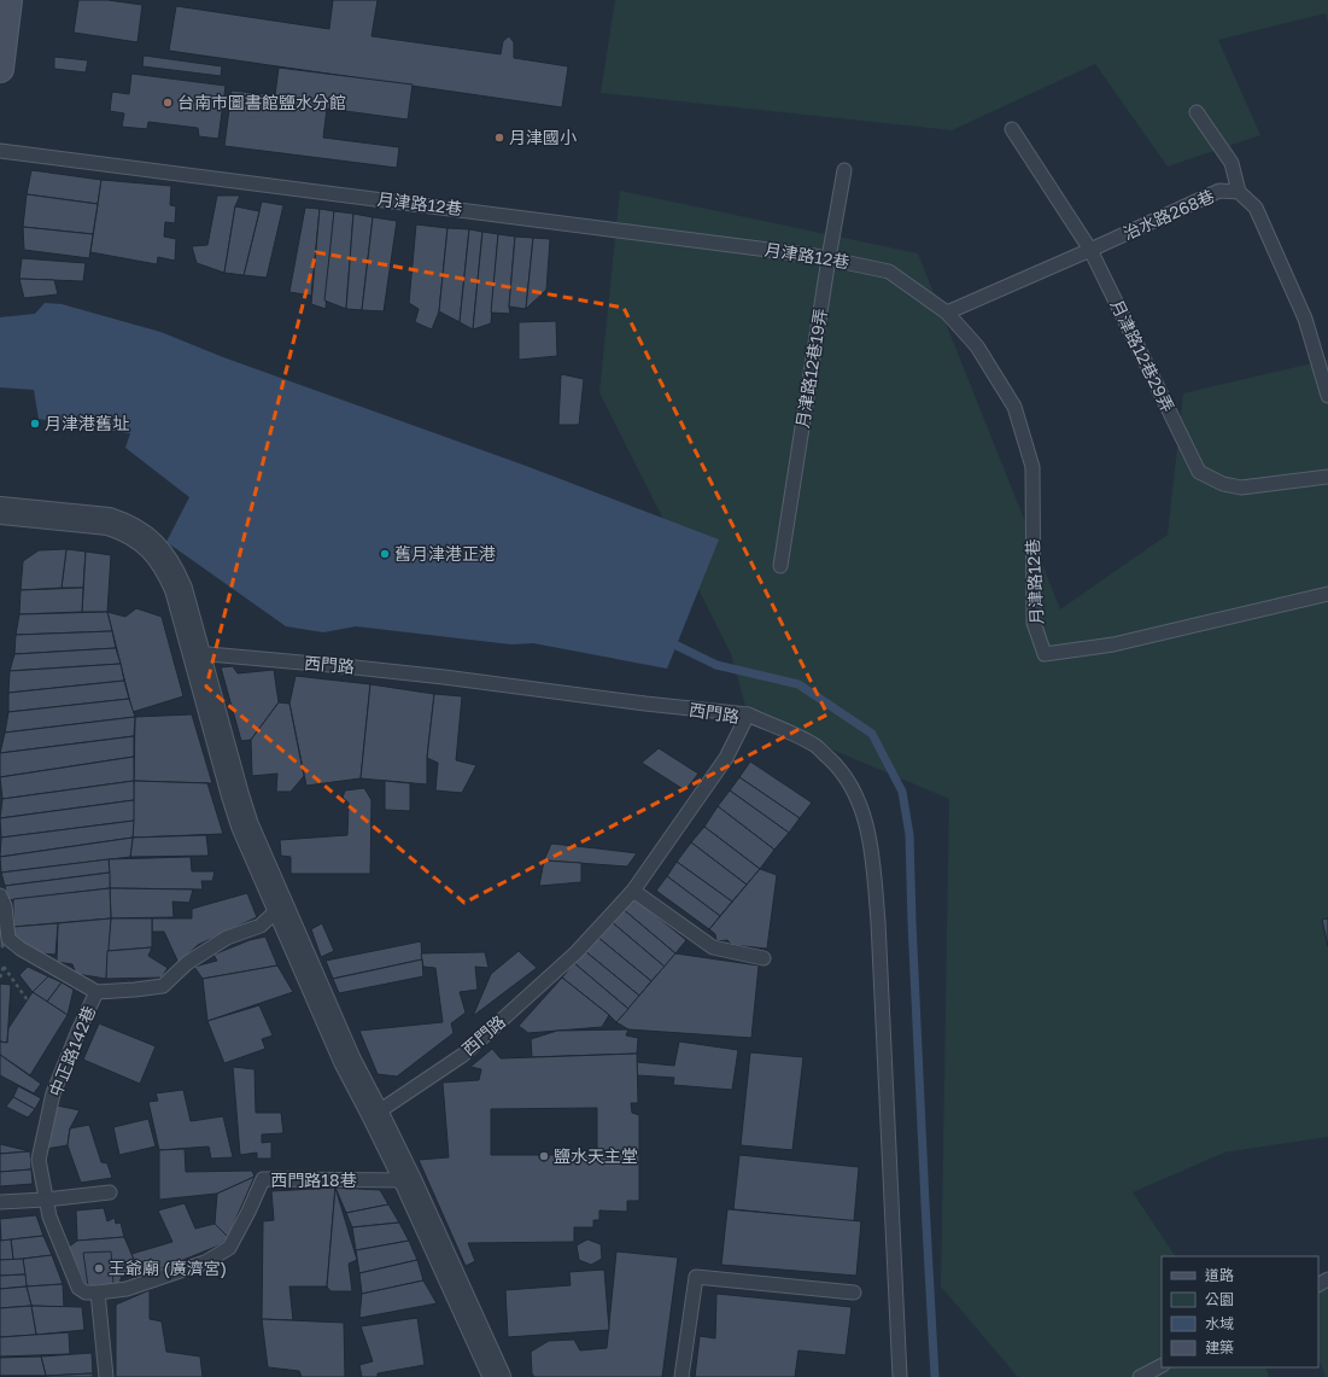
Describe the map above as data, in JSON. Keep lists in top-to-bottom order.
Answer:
{
  "streets": {
    "lane": [
      "月津路12巷",
      "治水路268巷",
      "月津路12巷29弄",
      "月津路12巷19弄",
      "西門路",
      "中正路142巷",
      "西門路18巷"
    ]
  },
  "crossings": [
    ["月津路12巷", "治水路268巷"],
    ["月津路12巷", "月津路12巷19弄"],
    ["治水路268巷", "月津路12巷29弄"],
    ["中正路142巷", "西門路18巷"]
  ],
  "places": [
    "台南市圖書館鹽水分館",
    "月津國小",
    "月津港舊址",
    "舊月津港正港",
    "鹽水天主堂",
    "王爺廟 (廣濟宮)"
  ],
  "legend": [
    "道路",
    "公園",
    "水域",
    "建築"
  ]
}
